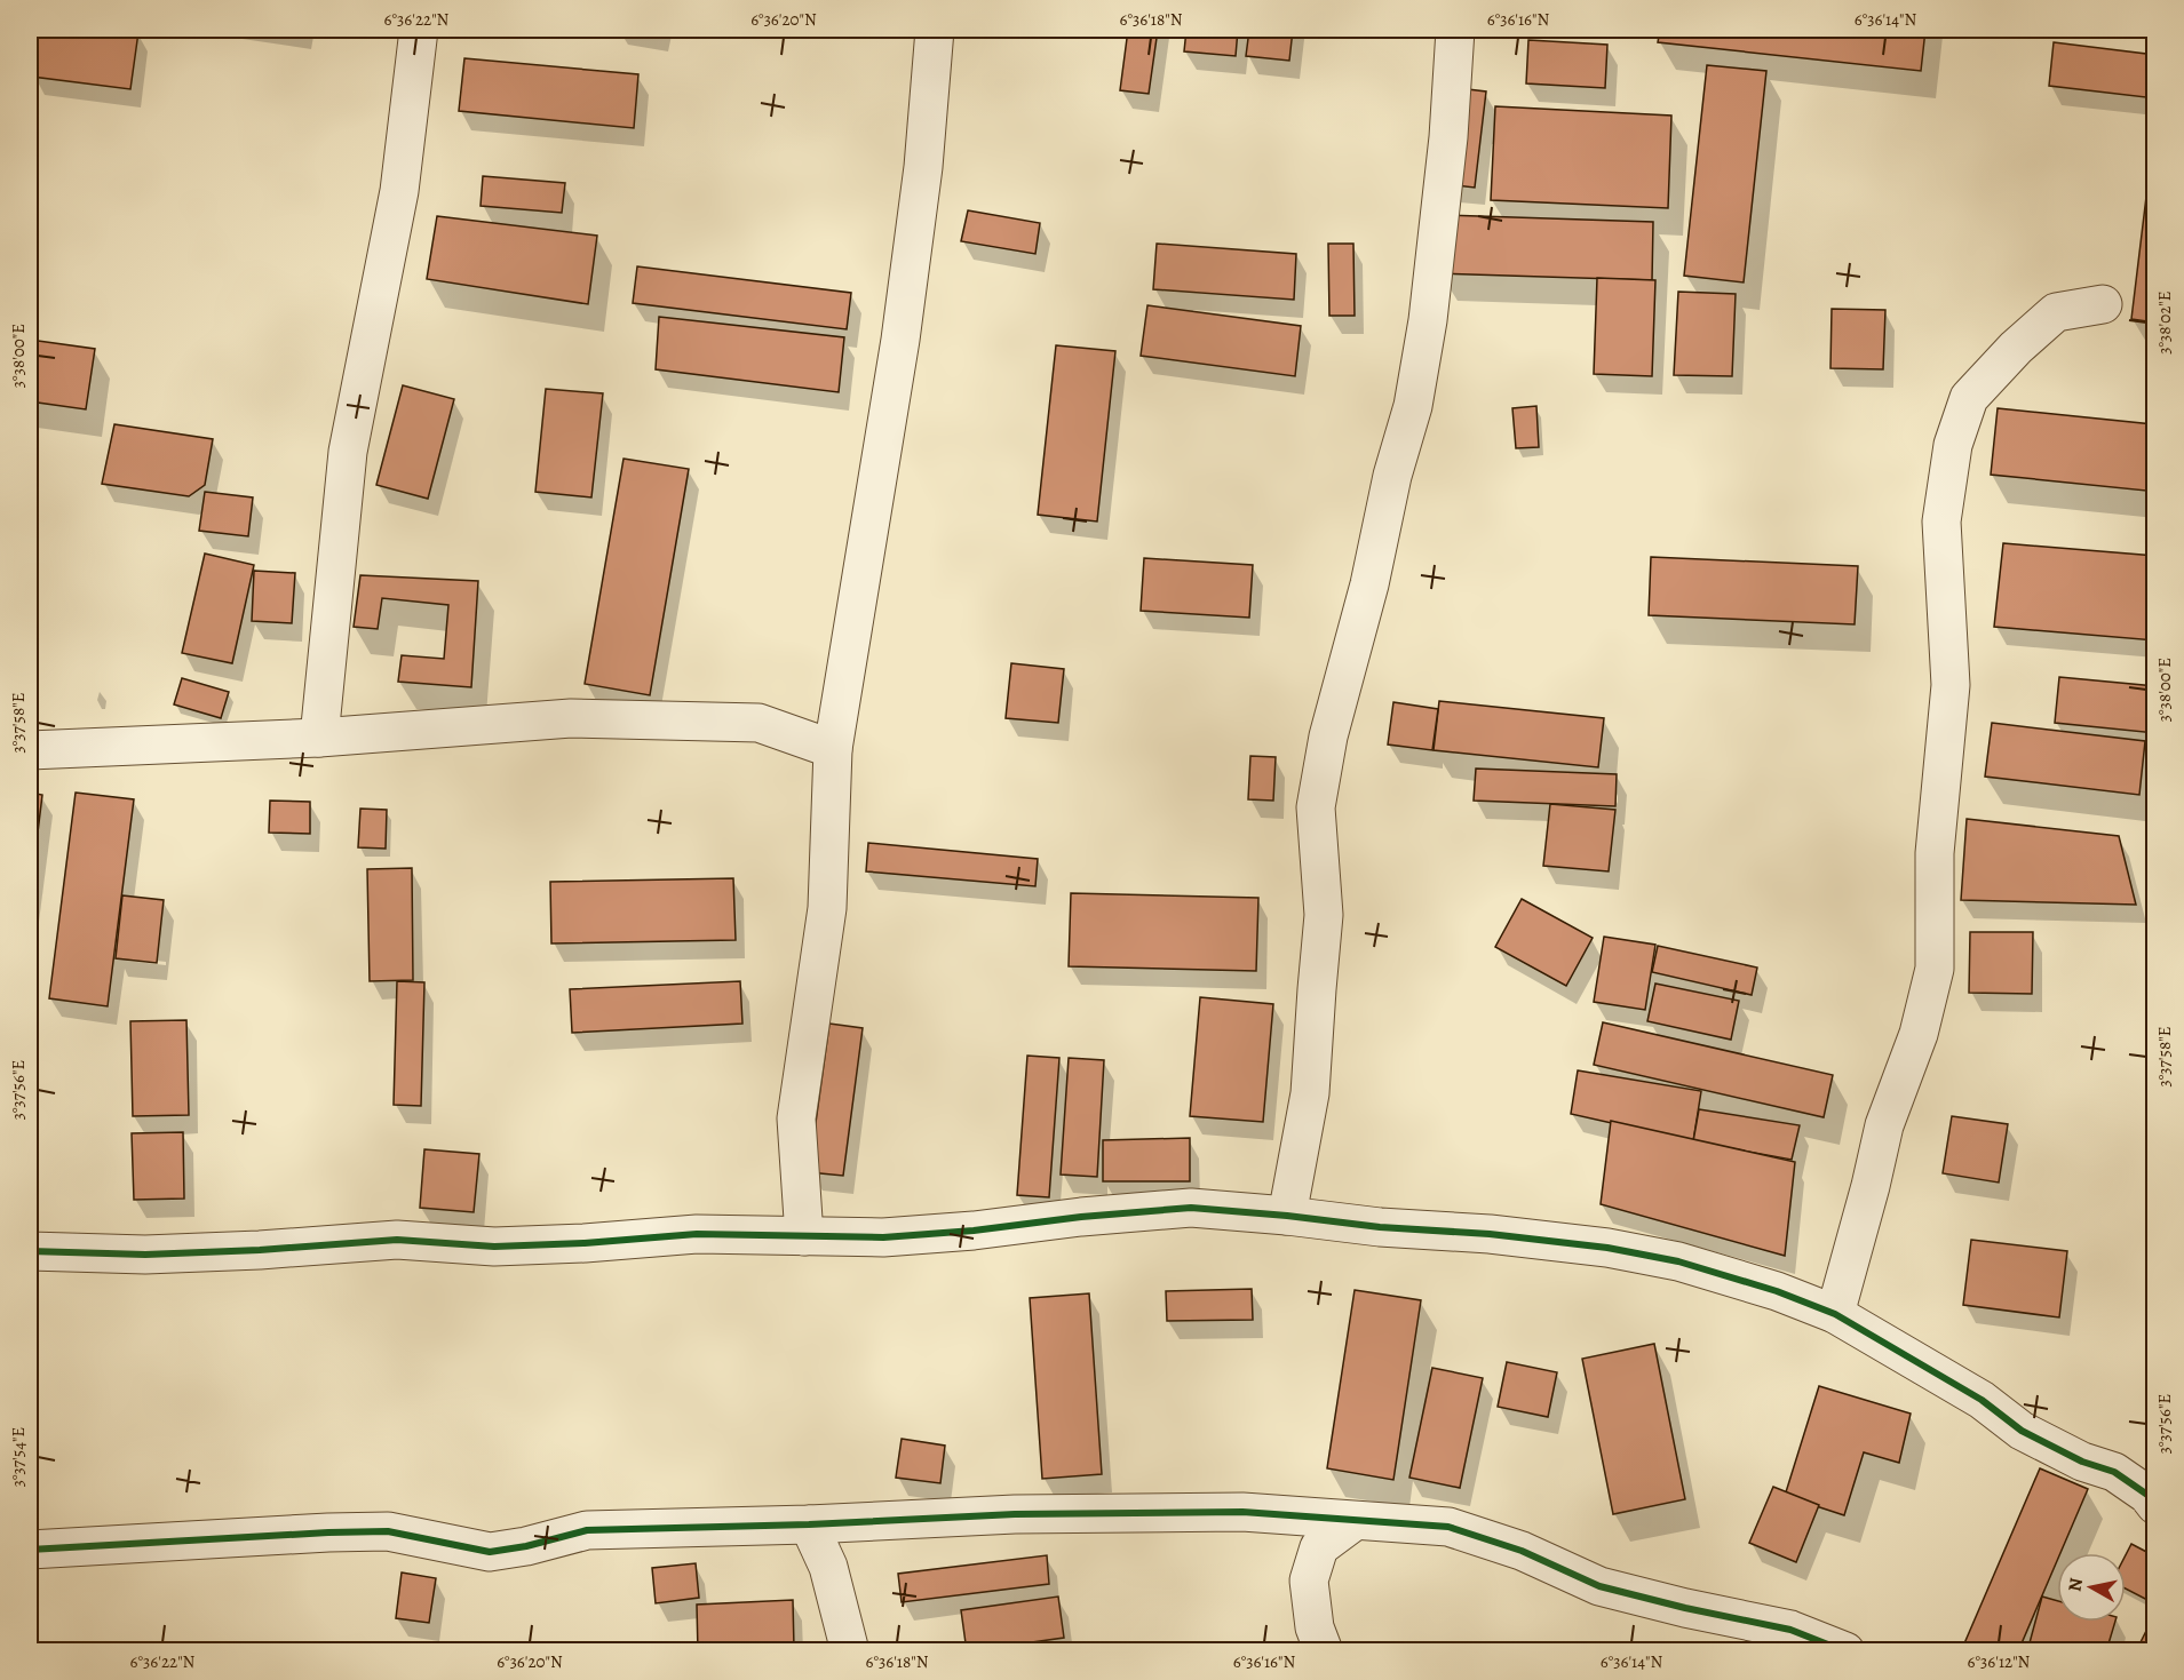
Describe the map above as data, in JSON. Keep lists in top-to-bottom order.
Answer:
{
  "north": "left",
  "coordinates": [
    "6°36'22\"N",
    "6°36'20\"N",
    "6°36'18\"N",
    "6°36'16\"N",
    "6°36'14\"N",
    "3°38'02\"E",
    "3°38'00\"E",
    "3°37'58\"E",
    "3°37'56\"E",
    "3°37'54\"E",
    "6°36'12\"N"
  ]
}
